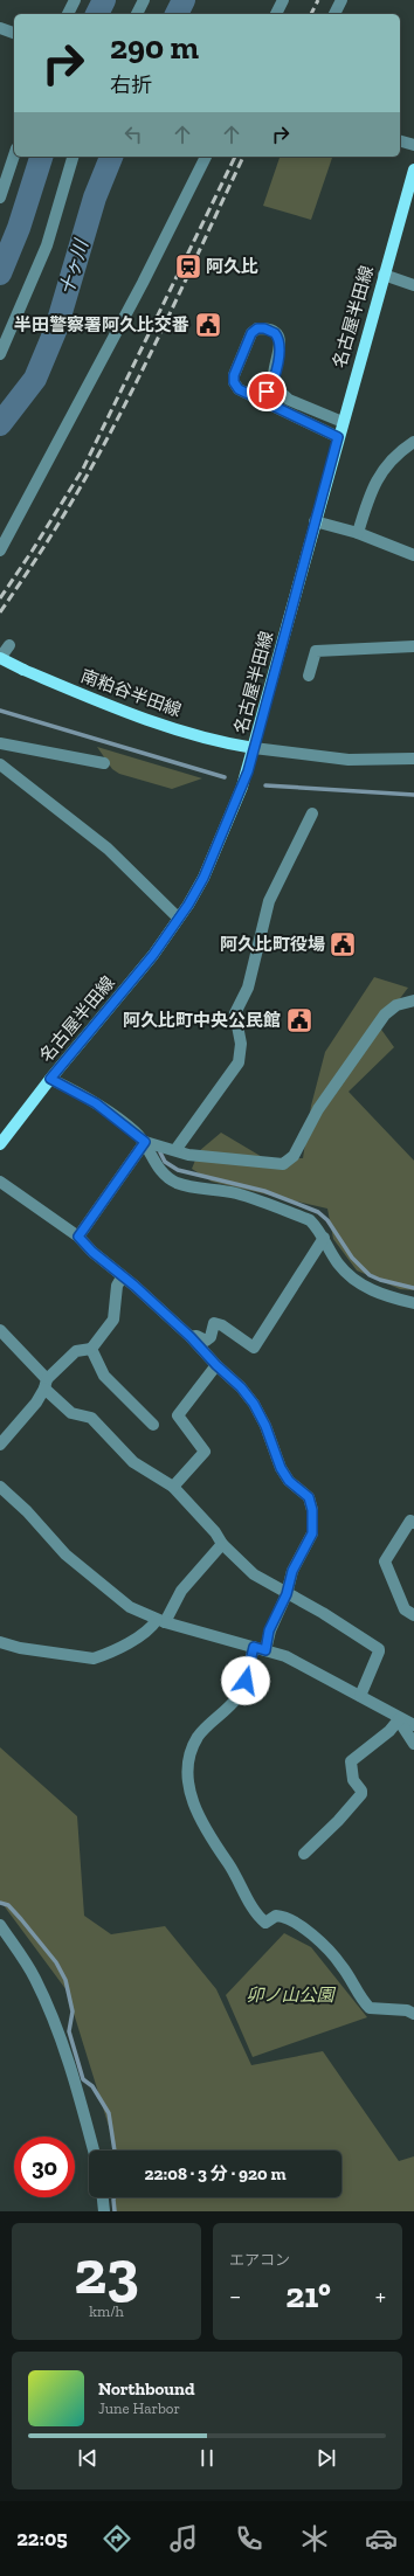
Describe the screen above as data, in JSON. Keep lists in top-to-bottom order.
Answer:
{
  "streets": {
    "main road": ["名古屋半田線", "南粕谷半田線"]
  },
  "crossings": [
    ["名古屋半田線", "南粕谷半田線"]
  ],
  "water": ["十ヶ川"],
  "parks": ["卯ノ山公園"],
  "places": {
    "station": ["阿久比"],
    "public building": ["半田警察署阿久比交番", "阿久比町役場", "阿久比町中央公民館"]
  },
  "page": {
    "turn": ["290 m", "右折"],
    "limit": "30",
    "trip": "22:08 · 3 分 · 920 m",
    "tile": [
      ["23", "km/h"],
      "エアコン"
    ],
    "heat": ["−", "21°", "+"],
    "song": ["Northbound", "June Harbor"],
    "tabs": "22:05"
  }
}
